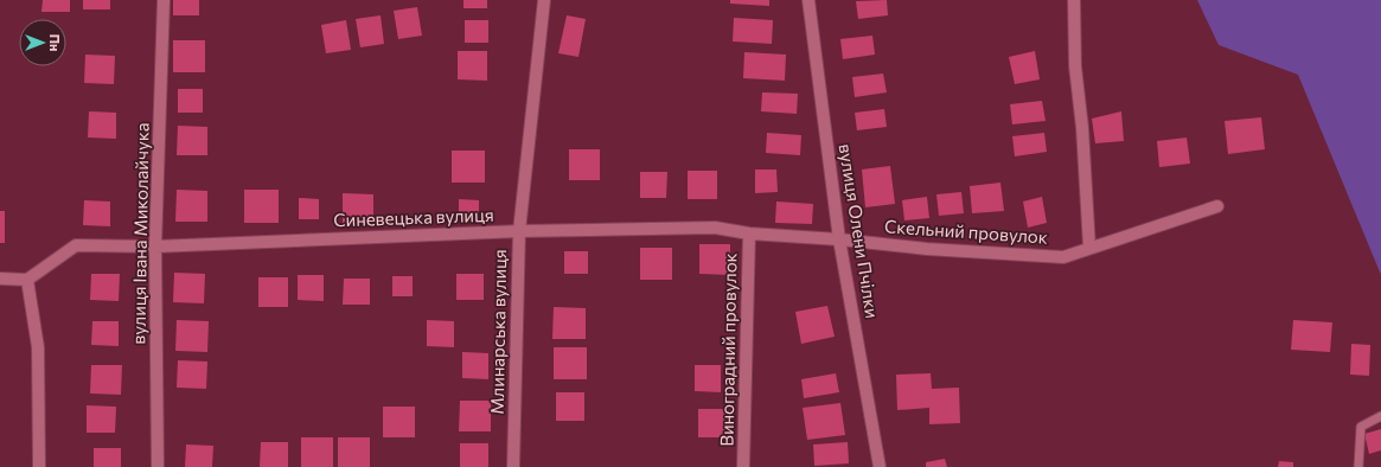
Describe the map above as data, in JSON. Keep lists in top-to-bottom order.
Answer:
{
  "streets": {
    "street": [
      "Синевецька вулиця",
      "вулиця Олени Пчілки",
      "Скельний провулок",
      "вулиця Івана Миколайчука",
      "Млинарська вулиця",
      "Виноградний провулок"
    ]
  },
  "crossings": [
    ["Синевецька вулиця", "вулиця Олени Пчілки"],
    ["Синевецька вулиця", "Скельний провулок"],
    ["Синевецька вулиця", "вулиця Івана Миколайчука"],
    ["Синевецька вулиця", "Млинарська вулиця"],
    ["Синевецька вулиця", "Виноградний провулок"],
    ["вулиця Олени Пчілки", "Скельний провулок"]
  ],
  "north": "right"
}
